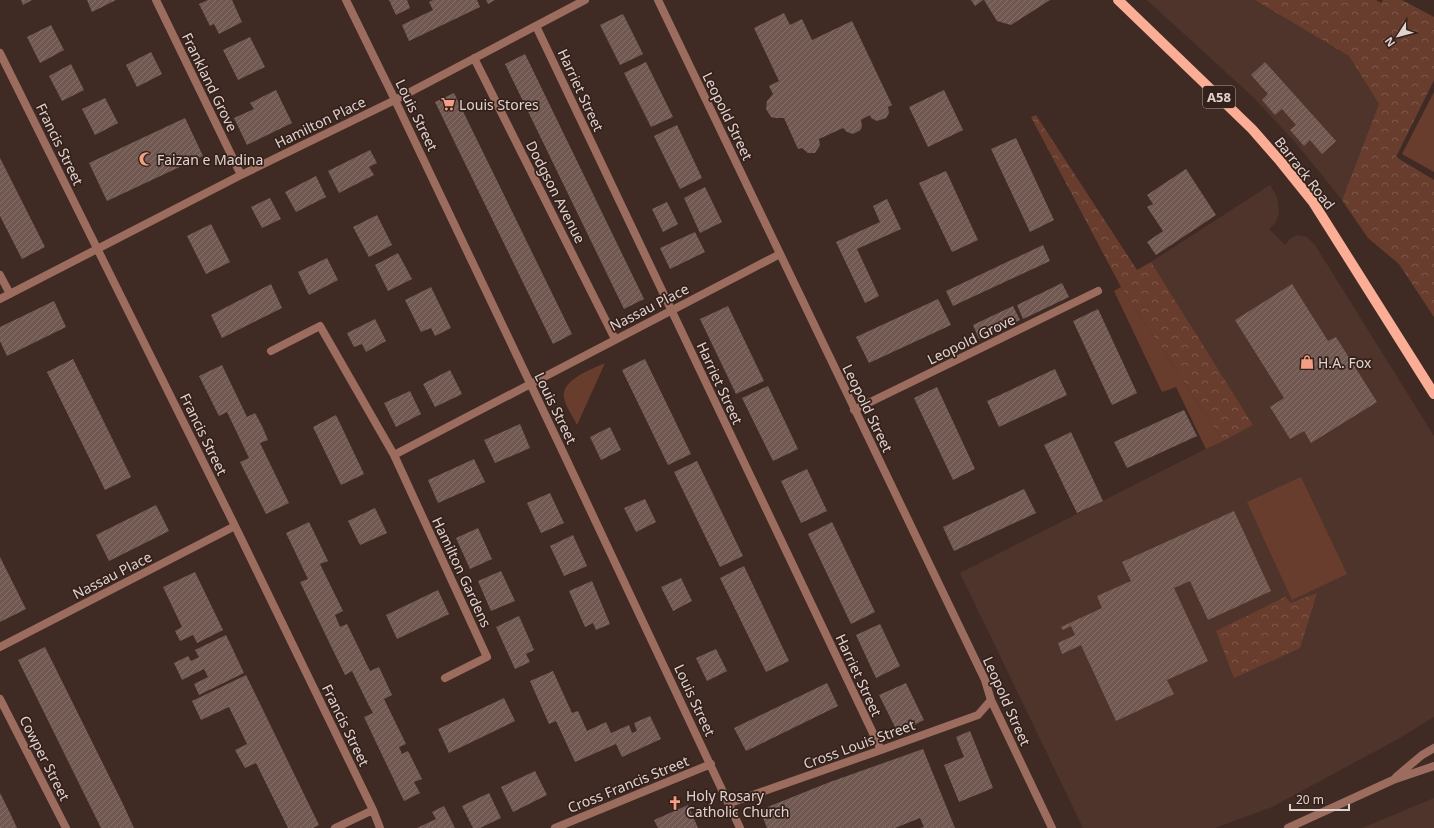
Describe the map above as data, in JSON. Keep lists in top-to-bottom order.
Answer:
{
  "streets": {
    "main road": ["A58", "Barrack Road"],
    "street": [
      "Frankland Grove",
      "Harriet Street",
      "Louis Street",
      "Leopold Street",
      "Hamilton Place",
      "Francis Street",
      "Dodgson Avenue",
      "Nassau Place",
      "Leopold Grove",
      "Hamilton Gardens",
      "Cross Louis Street",
      "Cowper Street",
      "Cross Francis Street"
    ]
  },
  "crossings": [
    ["Frankland Grove", "Hamilton Place"],
    ["Harriet Street", "Hamilton Place"],
    ["Harriet Street", "Nassau Place"],
    ["Harriet Street", "Cross Louis Street"],
    ["Louis Street", "Hamilton Place"],
    ["Louis Street", "Nassau Place"],
    ["Louis Street", "Cross Louis Street"],
    ["Louis Street", "Cross Francis Street"],
    ["Leopold Street", "Nassau Place"],
    ["Leopold Street", "Leopold Grove"],
    ["Leopold Street", "Cross Louis Street"],
    ["Hamilton Place", "Francis Street"],
    ["Hamilton Place", "Dodgson Avenue"],
    ["Francis Street", "Nassau Place"],
    ["Dodgson Avenue", "Nassau Place"]
  ],
  "places": {
    "supermarket": ["Louis Stores"],
    "mosque": ["Faizan e Madina"],
    "shop": ["H.A. Fox"],
    "church": ["Holy Rosary Catholic Church"]
  },
  "scale_bar": "20 m",
  "north": "bottom left"
}
